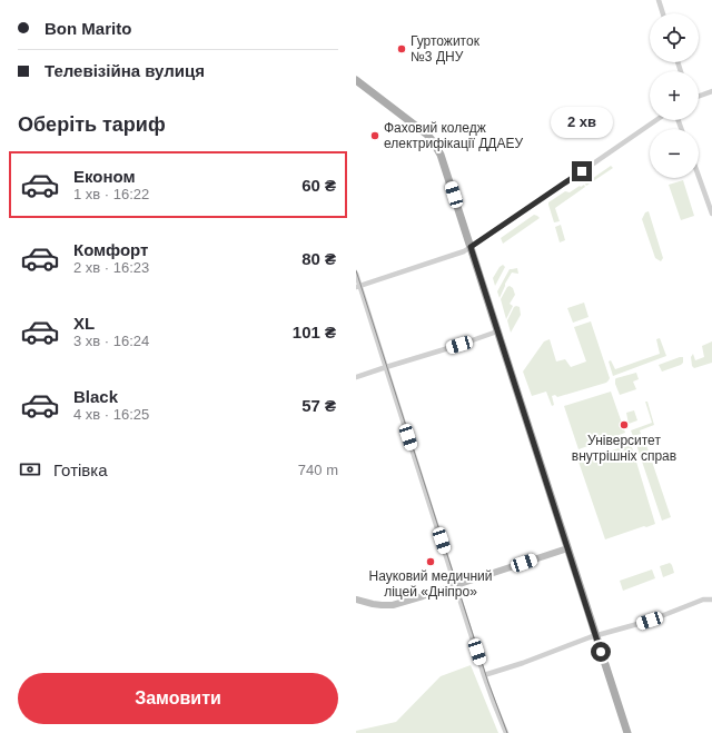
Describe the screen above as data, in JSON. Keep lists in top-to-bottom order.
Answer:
{
  "places": [
    "Гуртожиток №3 ДНУ",
    "Фаховий коледж електрифікації ДДАЕУ",
    "Університет внутрішніх справ",
    "Науковий медичний ліцей «Дніпро»"
  ],
  "page": {
    "banner": ["Bon Marito", "Телевізійна вулиця"],
    "map_buttons": ["+", "−"],
    "heading": "Оберіть тариф",
    "bubble": "2 хв",
    "list": [
      {
        "name": "Економ",
        "note": "1 хв · 16:22",
        "value": "60 ₴"
      },
      {
        "name": "Комфорт",
        "note": "2 хв · 16:23",
        "value": "80 ₴"
      },
      {
        "name": "XL",
        "note": "3 хв · 16:24",
        "value": "101 ₴"
      },
      {
        "name": "Black",
        "note": "4 хв · 16:25",
        "value": "57 ₴"
      }
    ],
    "pay": ["Готівка", "740 m"],
    "buttons": "Замовити"
  }
}
